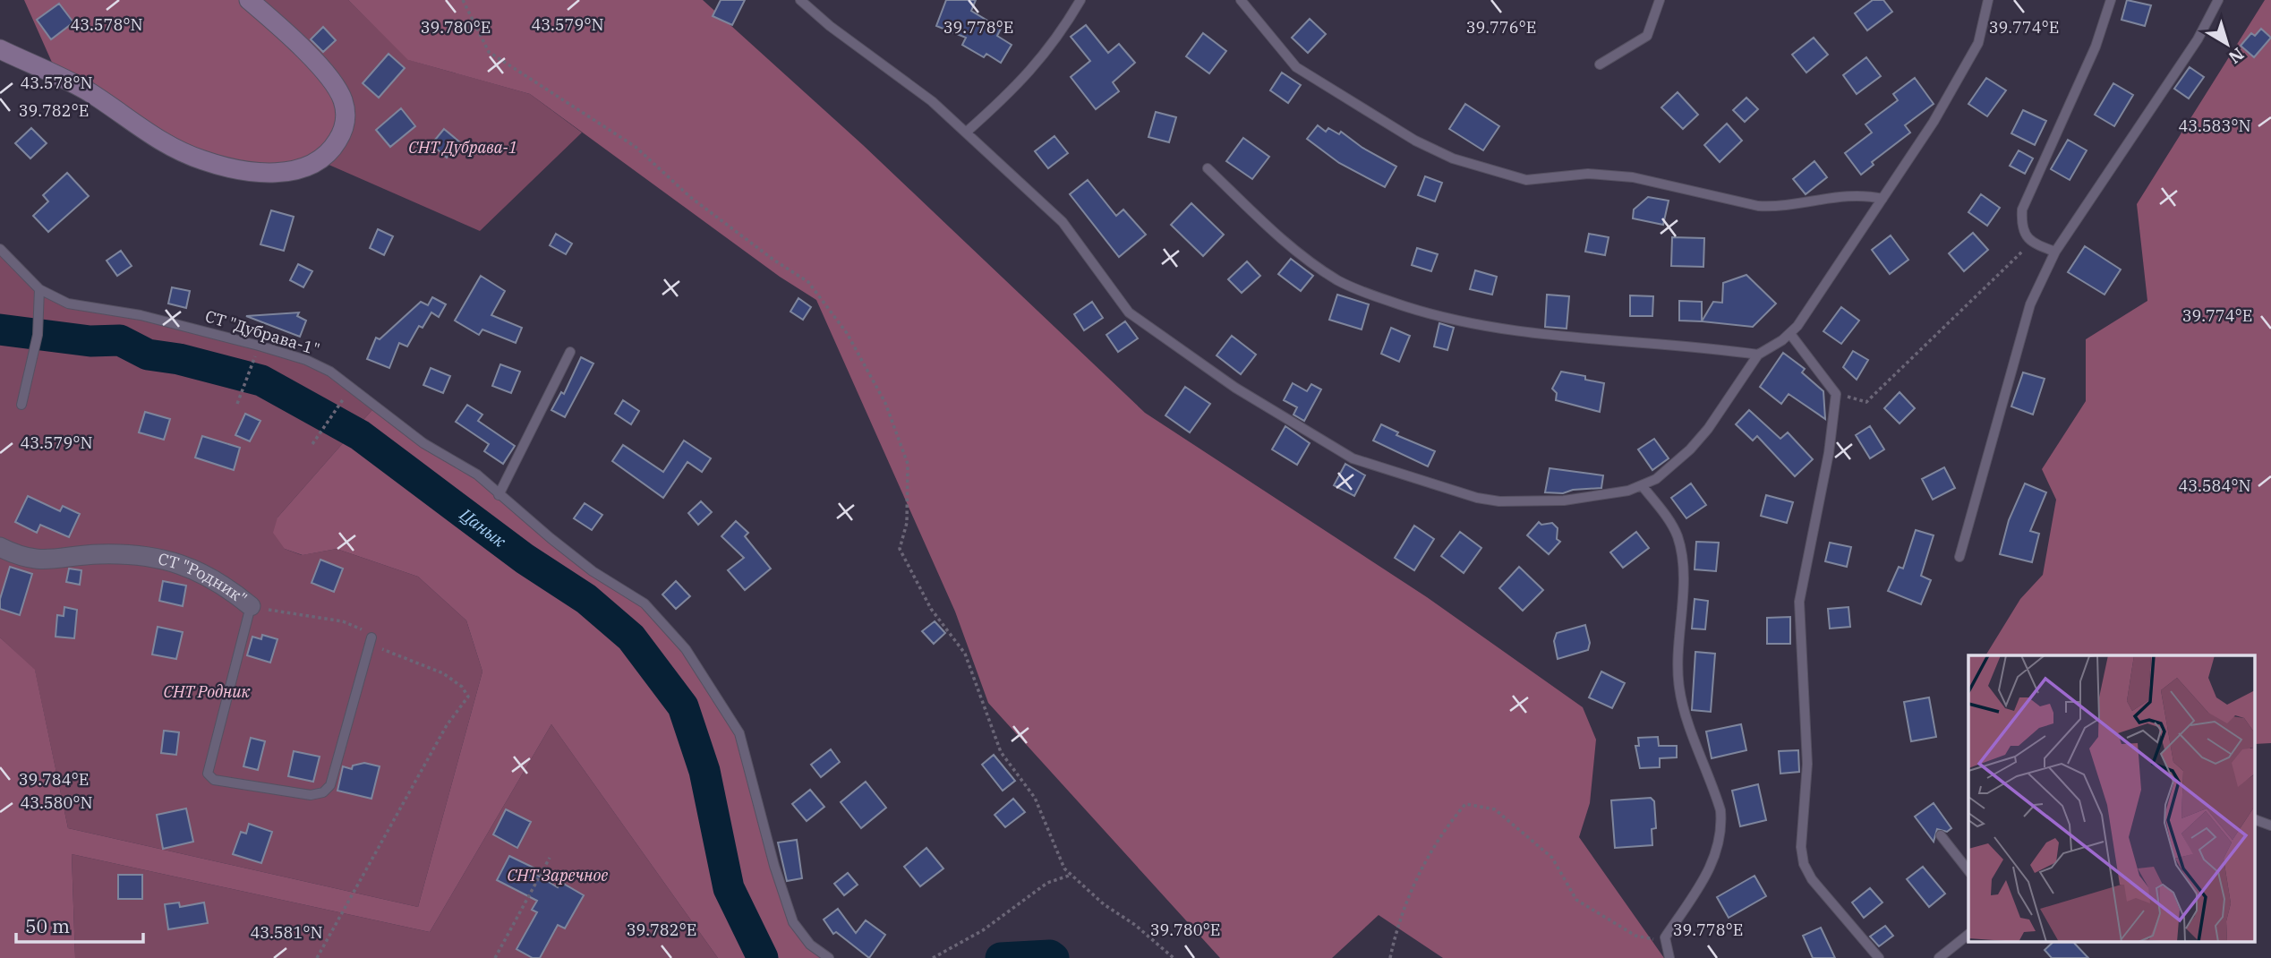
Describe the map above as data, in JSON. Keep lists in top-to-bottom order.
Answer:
{
  "streets": {
    "street": ["СТ \"Родник\""],
    "lane": ["СТ \"Дубрава-1\""]
  },
  "water": ["Цанык"],
  "parks": ["СНТ Дубрава-1", "СНТ Родник", "СНТ Заречное"],
  "scale_bar": "50 m",
  "north": "bottom right",
  "coordinates": [
    "43.578°N",
    "43.579°N",
    "39.780°E",
    "39.778°E",
    "39.776°E",
    "39.774°E",
    "39.782°E",
    "43.583°N",
    "43.584°N",
    "39.784°E",
    "43.580°N",
    "43.581°N"
  ]
}
